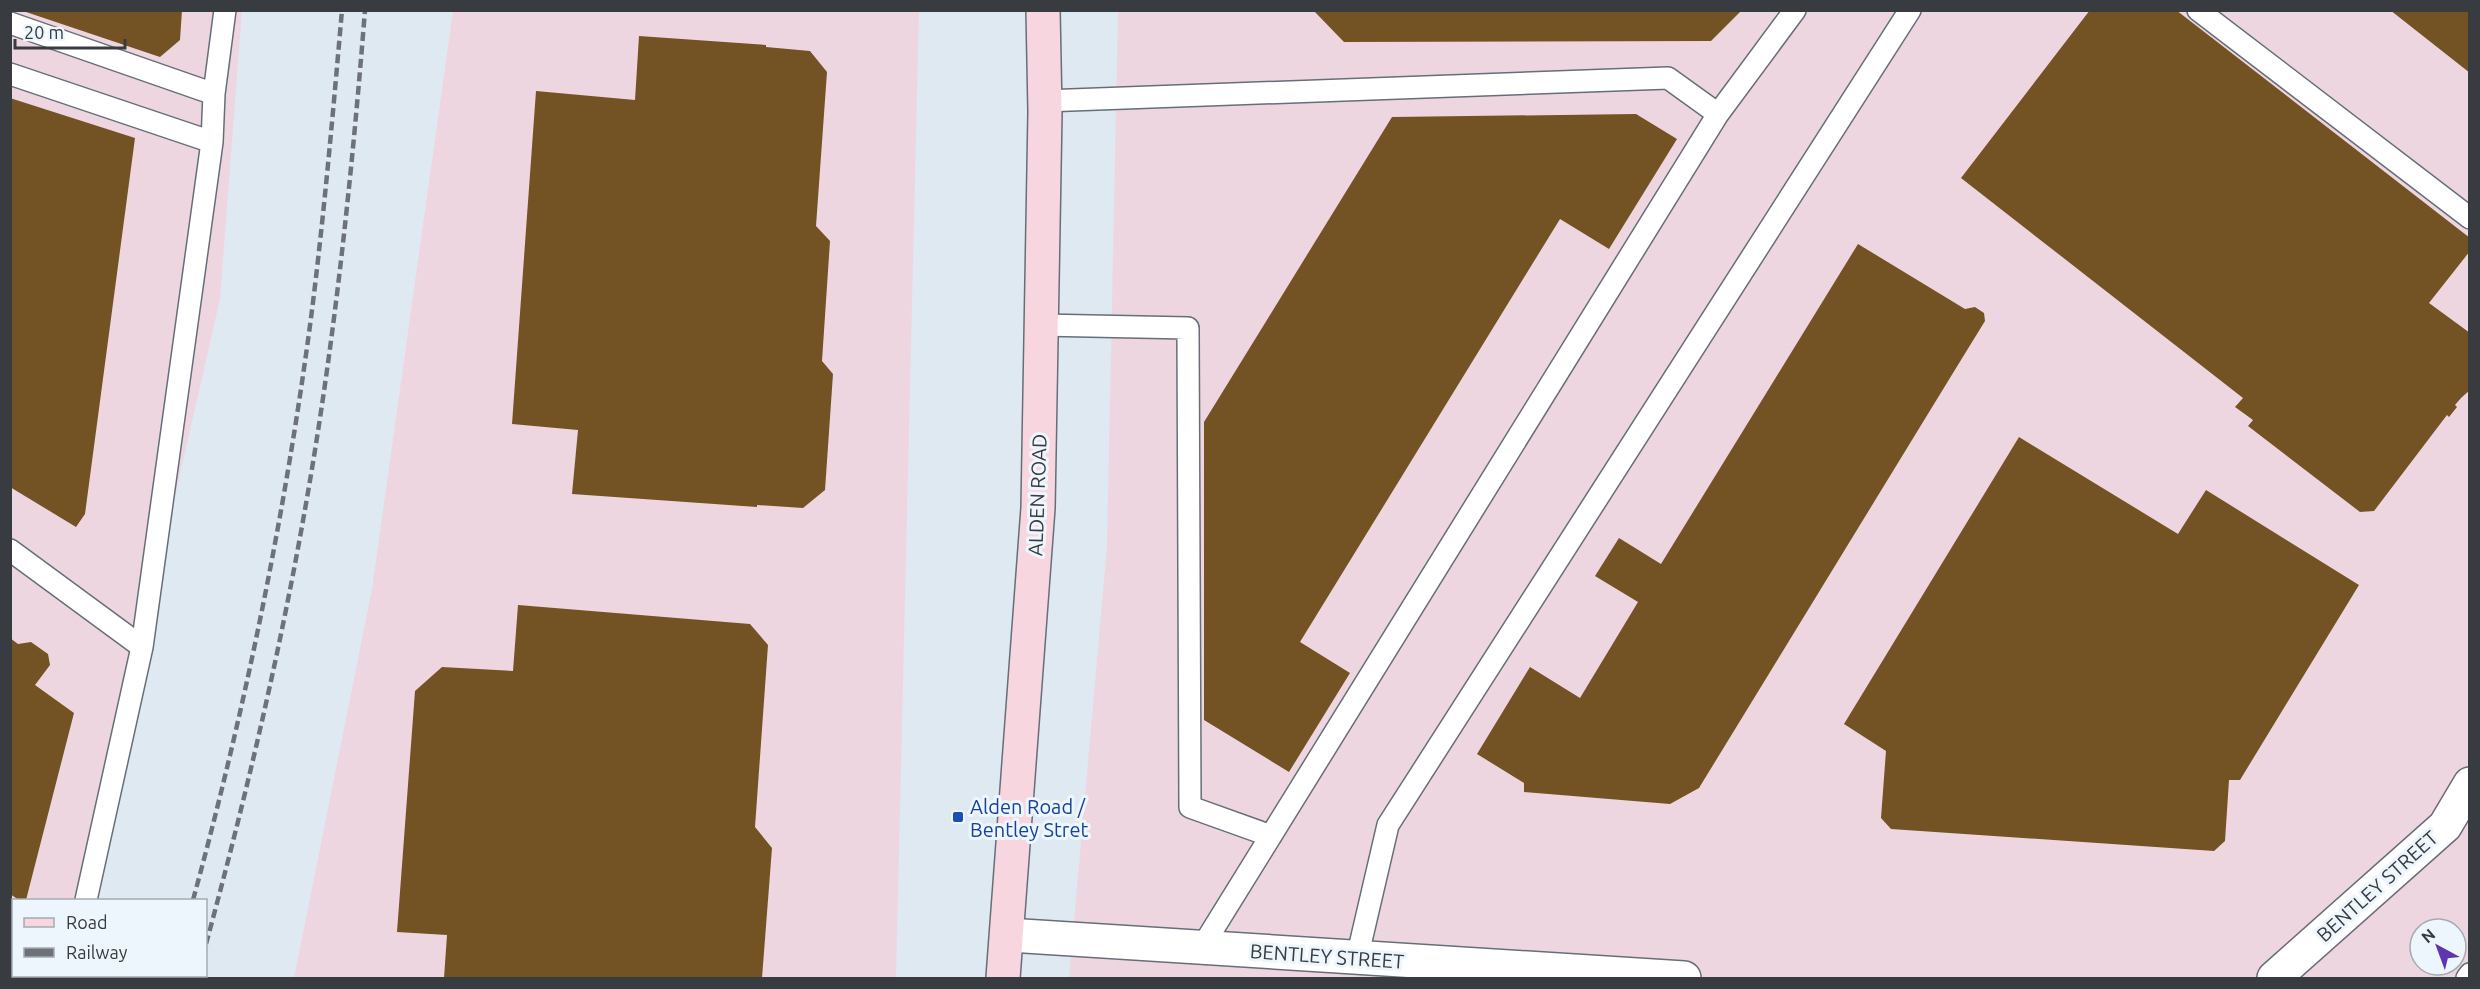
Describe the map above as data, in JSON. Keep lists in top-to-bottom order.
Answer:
{
  "streets": {
    "main road": ["ALDEN ROAD"],
    "street": ["BENTLEY STREET"]
  },
  "crossings": [
    ["ALDEN ROAD", "BENTLEY STREET"]
  ],
  "places": {
    "transit": ["Alden Road / Bentley Stret"]
  },
  "legend": ["Road", "Railway"],
  "scale_bar": "20 m",
  "north": "top left"
}
